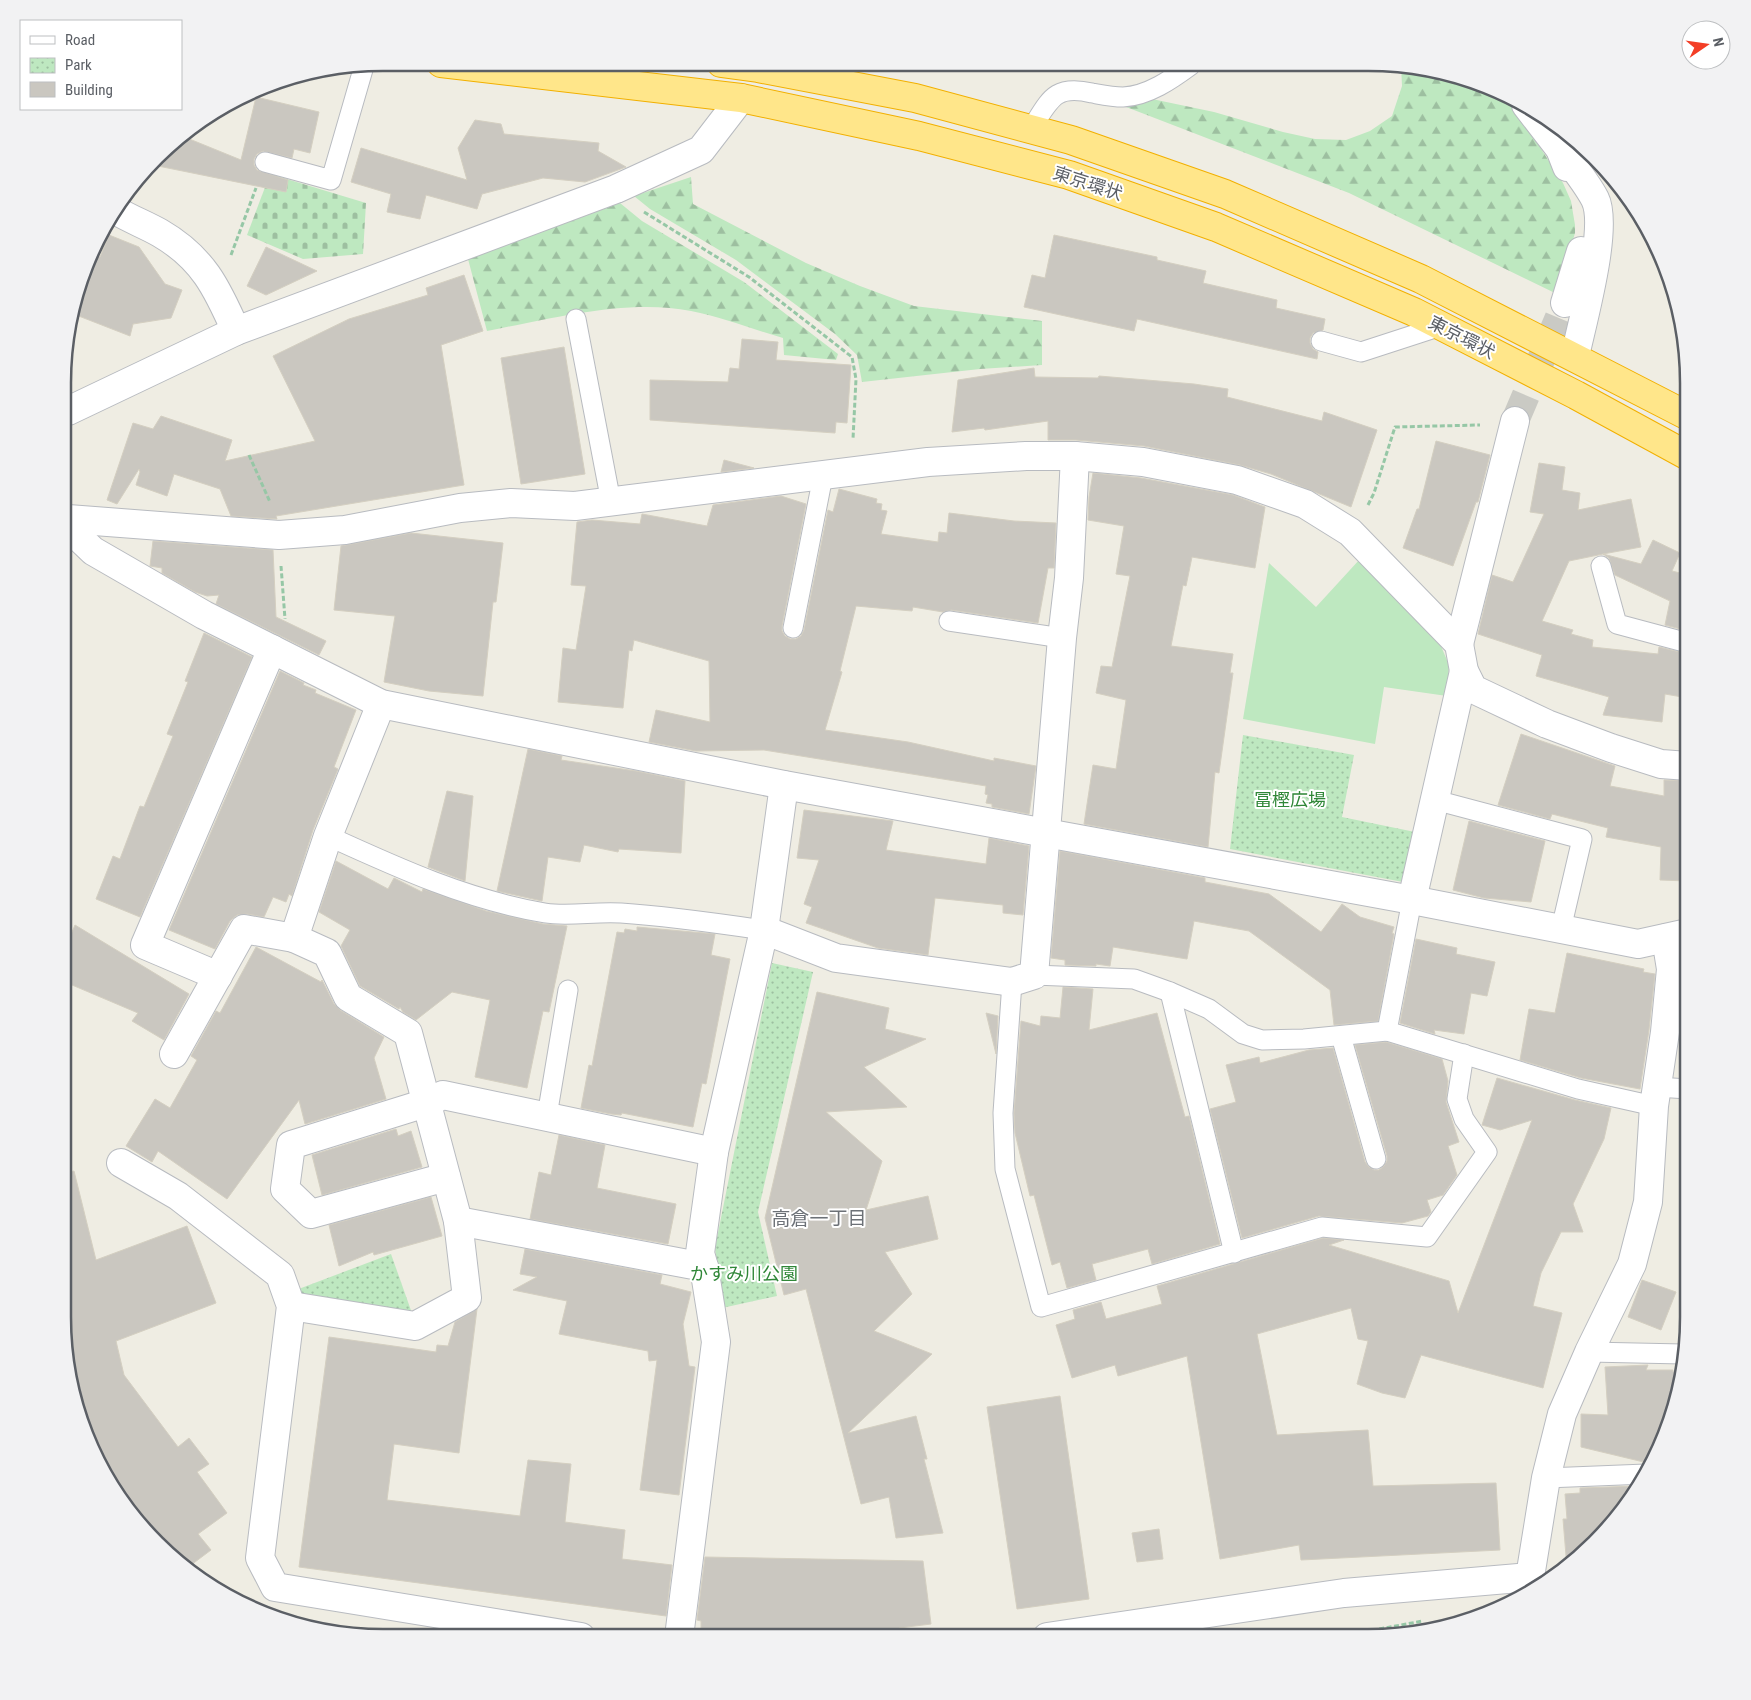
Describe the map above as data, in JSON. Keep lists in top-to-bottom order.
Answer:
{
  "streets": {
    "highway": ["東京環状"]
  },
  "districts": ["高倉一丁目"],
  "parks": ["冨樫広場", "かすみ川公園"],
  "legend": ["Road", "Park", "Building"],
  "north": "right"
}
